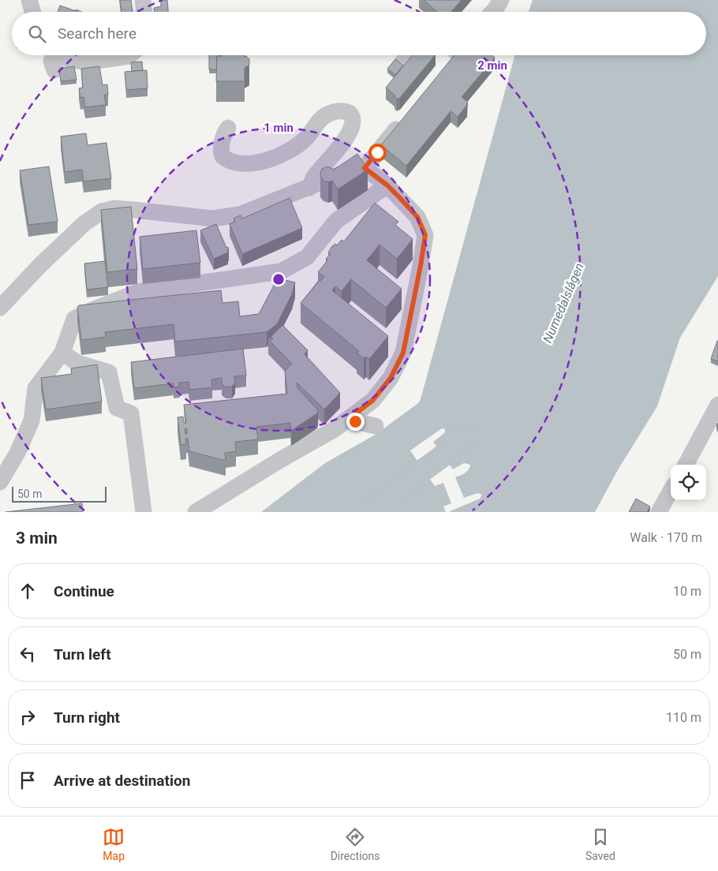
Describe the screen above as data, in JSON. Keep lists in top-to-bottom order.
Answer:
{
  "water": ["Numedalslågen"],
  "scale_bar": "50 m",
  "page": {
    "search": "Search here",
    "scale": "50 m",
    "heading": ["3 min", "Walk · 170 m"],
    "list": [
      ["Continue", "10 m"],
      ["Turn left", "50 m"],
      ["Turn right", "110 m"],
      "Arrive at destination"
    ],
    "nav": ["Map", "Directions", "Saved"]
  },
  "rings": ["2 min", "1 min"]
}
